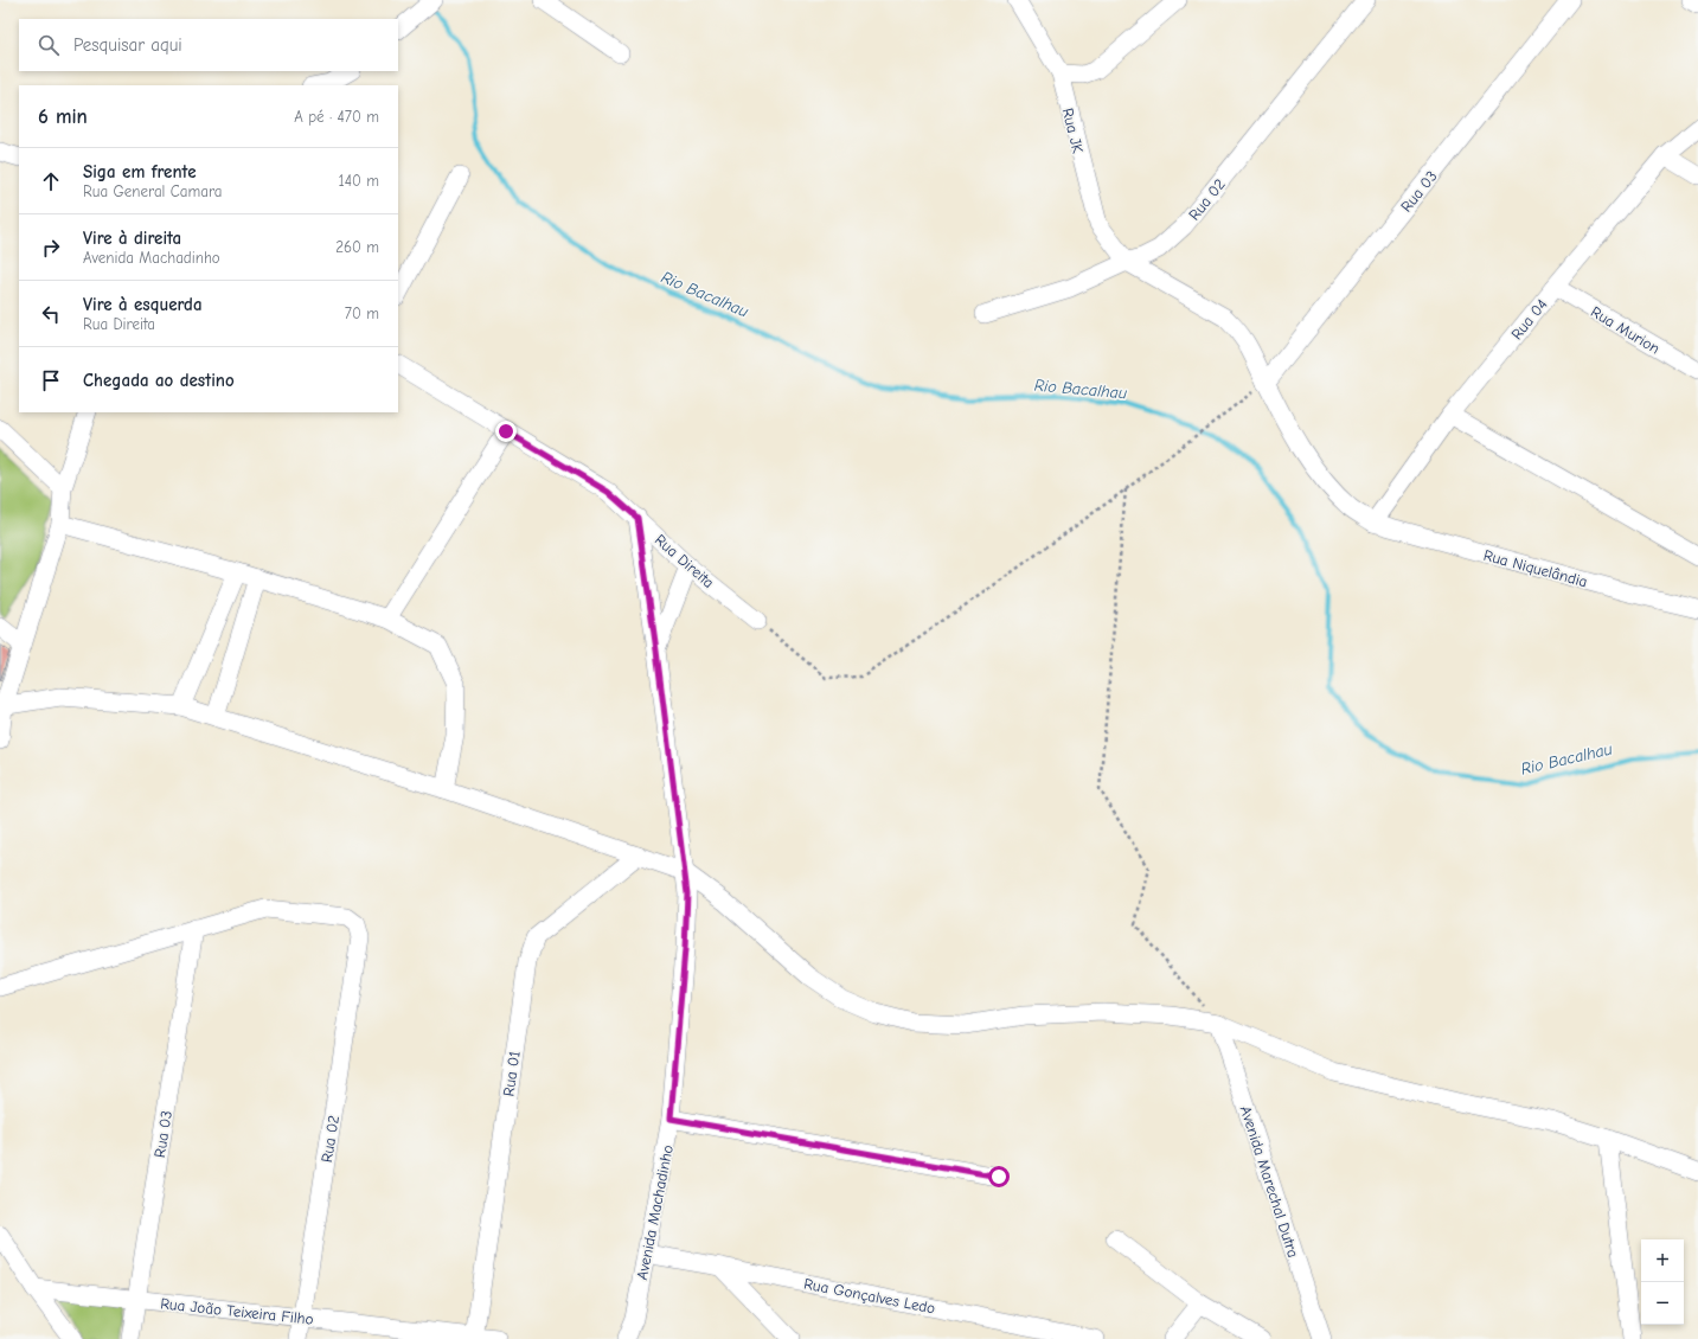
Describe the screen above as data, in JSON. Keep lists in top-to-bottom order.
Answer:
{
  "streets": {
    "street": [
      "Rua JK",
      "Rua 03",
      "Rua 02",
      "Rua 04",
      "Rua Murion",
      "Rua Direita",
      "Rua Niquelândia",
      "Rua 01",
      "Avenida Marechal Dutra",
      "Avenida Machadinho",
      "Rua Gonçalves Ledo",
      "Rua João Teixeira Filho"
    ]
  },
  "crossings": [
    ["Rua JK", "Rua 02"],
    ["Rua JK", "Rua Niquelândia"],
    ["Rua 03", "Rua 02"],
    ["Rua 03", "Rua Niquelândia"],
    ["Rua 03", "Rua João Teixeira Filho"],
    ["Rua 02", "Rua Niquelândia"],
    ["Rua 02", "Rua João Teixeira Filho"],
    ["Rua 04", "Rua Murion"],
    ["Rua 04", "Rua Niquelândia"],
    ["Rua Direita", "Avenida Machadinho"],
    ["Rua 01", "Rua João Teixeira Filho"],
    ["Avenida Machadinho", "Rua Gonçalves Ledo"]
  ],
  "water": ["Rio Bacalhau"],
  "page": {
    "search": "Pesquisar aqui",
    "heading": ["6 min", "A pé · 470 m"],
    "list": [
      ["Siga em frente", "Rua General Camara", "140 m"],
      ["Vire à direita", "Avenida Machadinho", "260 m"],
      ["Vire à esquerda", "Rua Direita", "70 m"],
      "Chegada ao destino"
    ],
    "map_buttons": ["+", "−"]
  }
}
